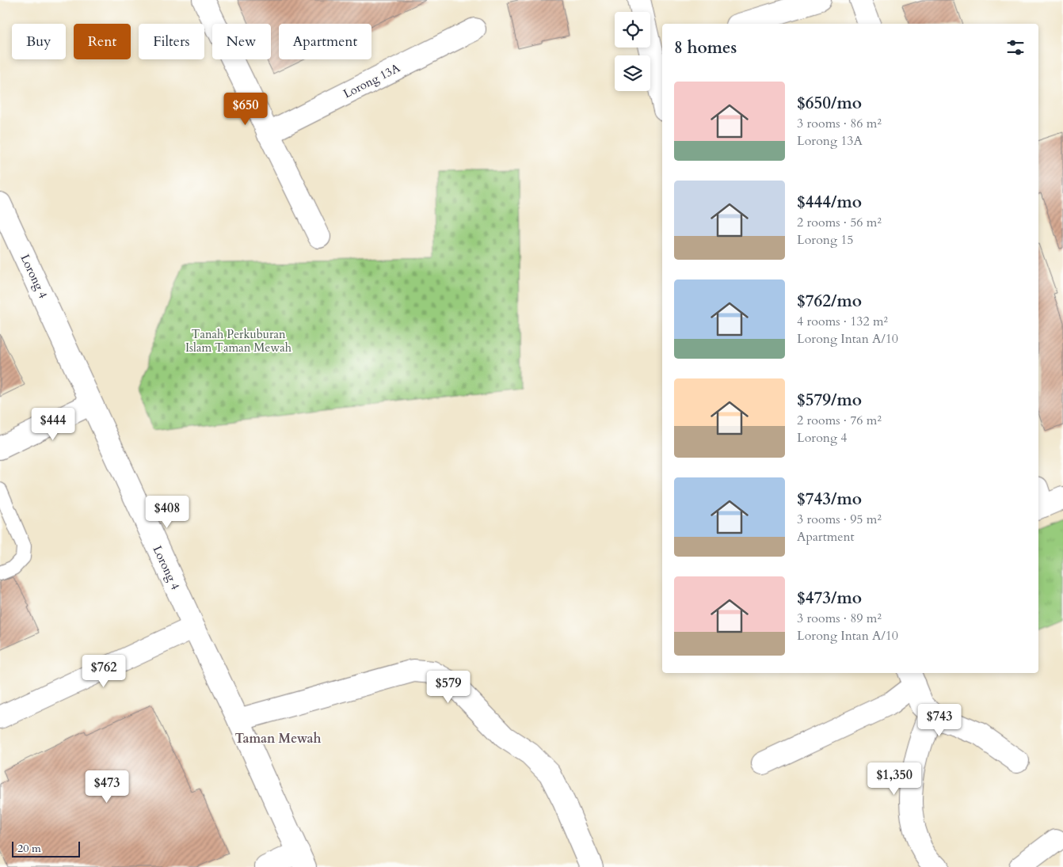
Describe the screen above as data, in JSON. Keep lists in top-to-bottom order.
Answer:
{
  "streets": {
    "street": ["Lorong 13A", "Lorong 4"]
  },
  "districts": ["Taman Mewah"],
  "parks": ["Tanah Perkuburan Islam Taman Mewah"],
  "scale_bar": "20 m",
  "page": {
    "chip": [
      "Buy",
      "Rent",
      "Filters",
      "New",
      "Apartment"
    ],
    "heading": "8 homes",
    "list": [
      {
        "name": "$650/mo",
        "note": "3 rooms · 86 m² · Lorong 13A"
      },
      {
        "name": "$444/mo",
        "note": "2 rooms · 56 m² · Lorong 15"
      },
      {
        "name": "$762/mo",
        "note": "4 rooms · 132 m² · Lorong Intan A/10"
      },
      {
        "name": "$579/mo",
        "note": "2 rooms · 76 m² · Lorong 4"
      },
      {
        "name": "$743/mo",
        "note": "3 rooms · 95 m² · Apartment"
      },
      {
        "name": "$473/mo",
        "note": "3 rooms · 89 m² · Lorong Intan A/10"
      }
    ],
    "price": [
      "$650",
      "$444",
      "$408",
      "$762",
      "$579",
      "$743",
      "$1,350",
      "$473"
    ],
    "scale": "20 m"
  }
}
